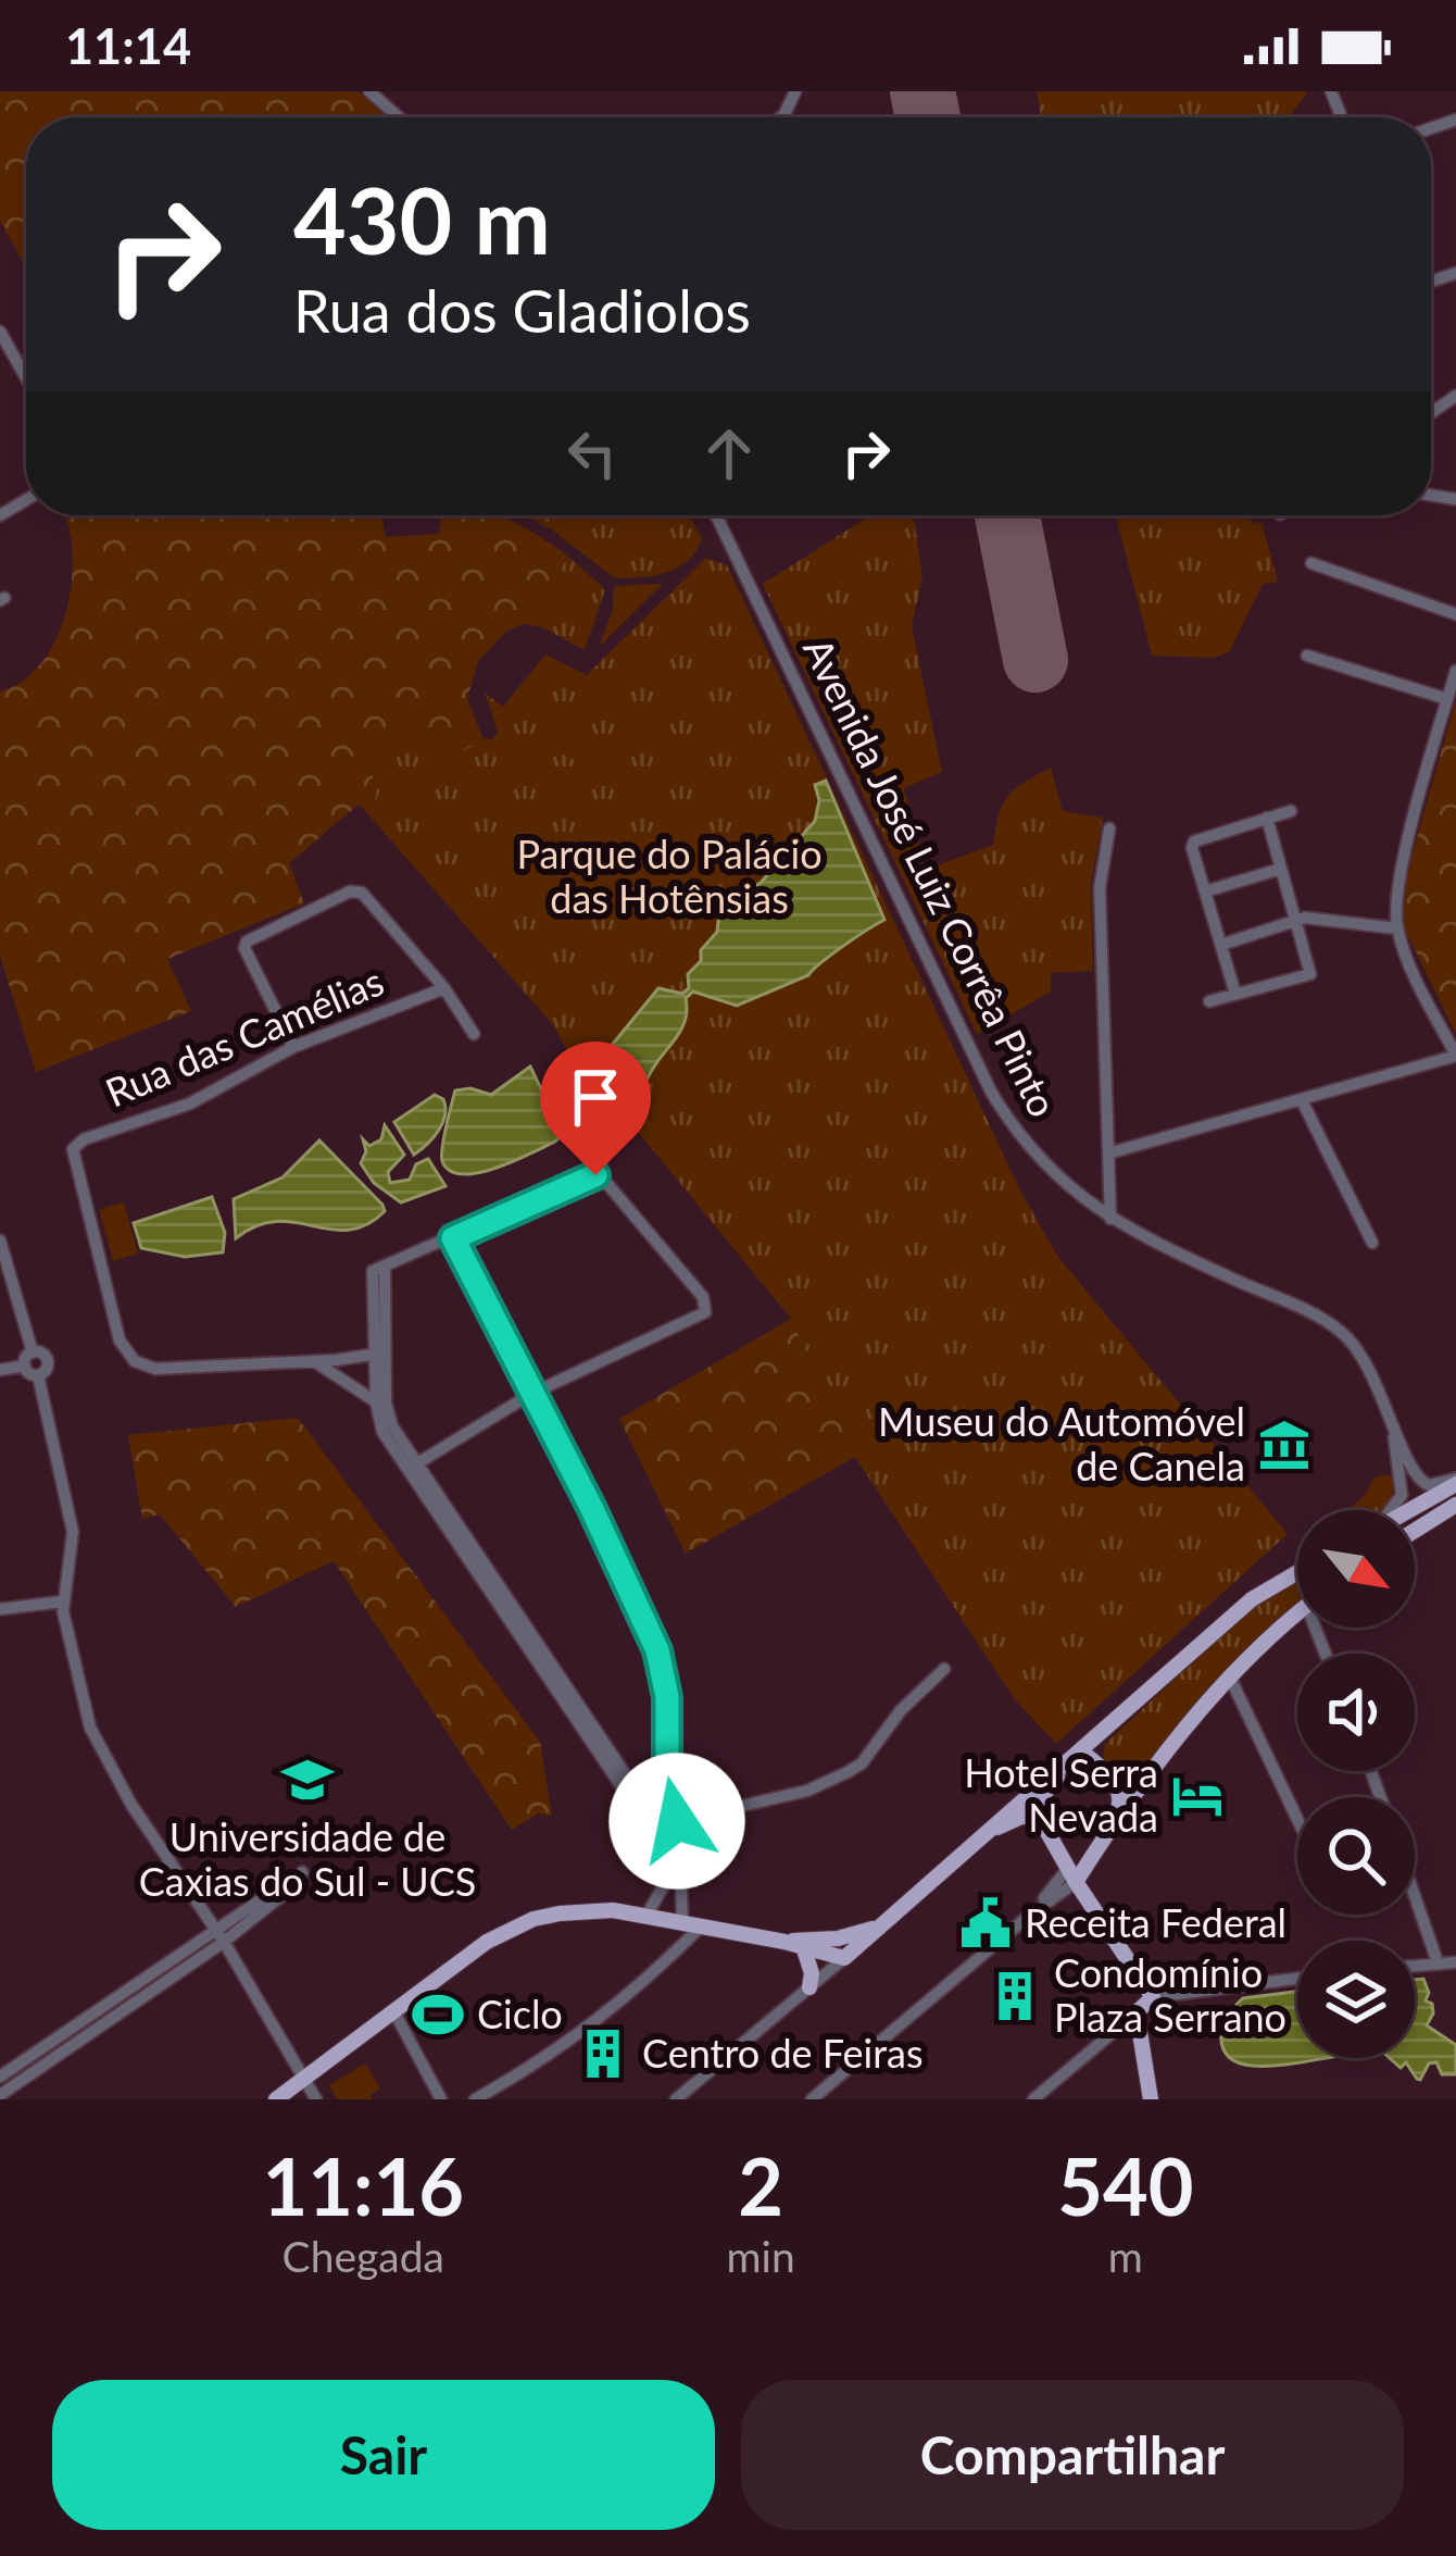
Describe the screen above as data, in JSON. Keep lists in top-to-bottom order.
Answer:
{
  "streets": {
    "street": ["Avenida José Luiz Corrêa Pinto", "Rua das Camélias"]
  },
  "parks": ["Parque do Palácio das Hotênsias"],
  "places": {
    "museum": ["Museu do Automóvel de Canela"],
    "school or university": ["Universidade de Caxias do Sul - UCS"],
    "hotel": ["Hotel Serra Nevada"],
    "public building": ["Receita Federal"],
    "building": ["Condomínio Plaza Serrano", "Centro de Feiras"],
    "sports": ["Ciclo"]
  },
  "north": "bottom right",
  "page": {
    "status": "11:14",
    "turn": ["430 m", "Rua dos Gladiolos"],
    "eta": [
      "11:16",
      "Chegada",
      "2",
      "min",
      "540",
      "m"
    ],
    "buttons": ["Sair", "Compartilhar"]
  }
}
